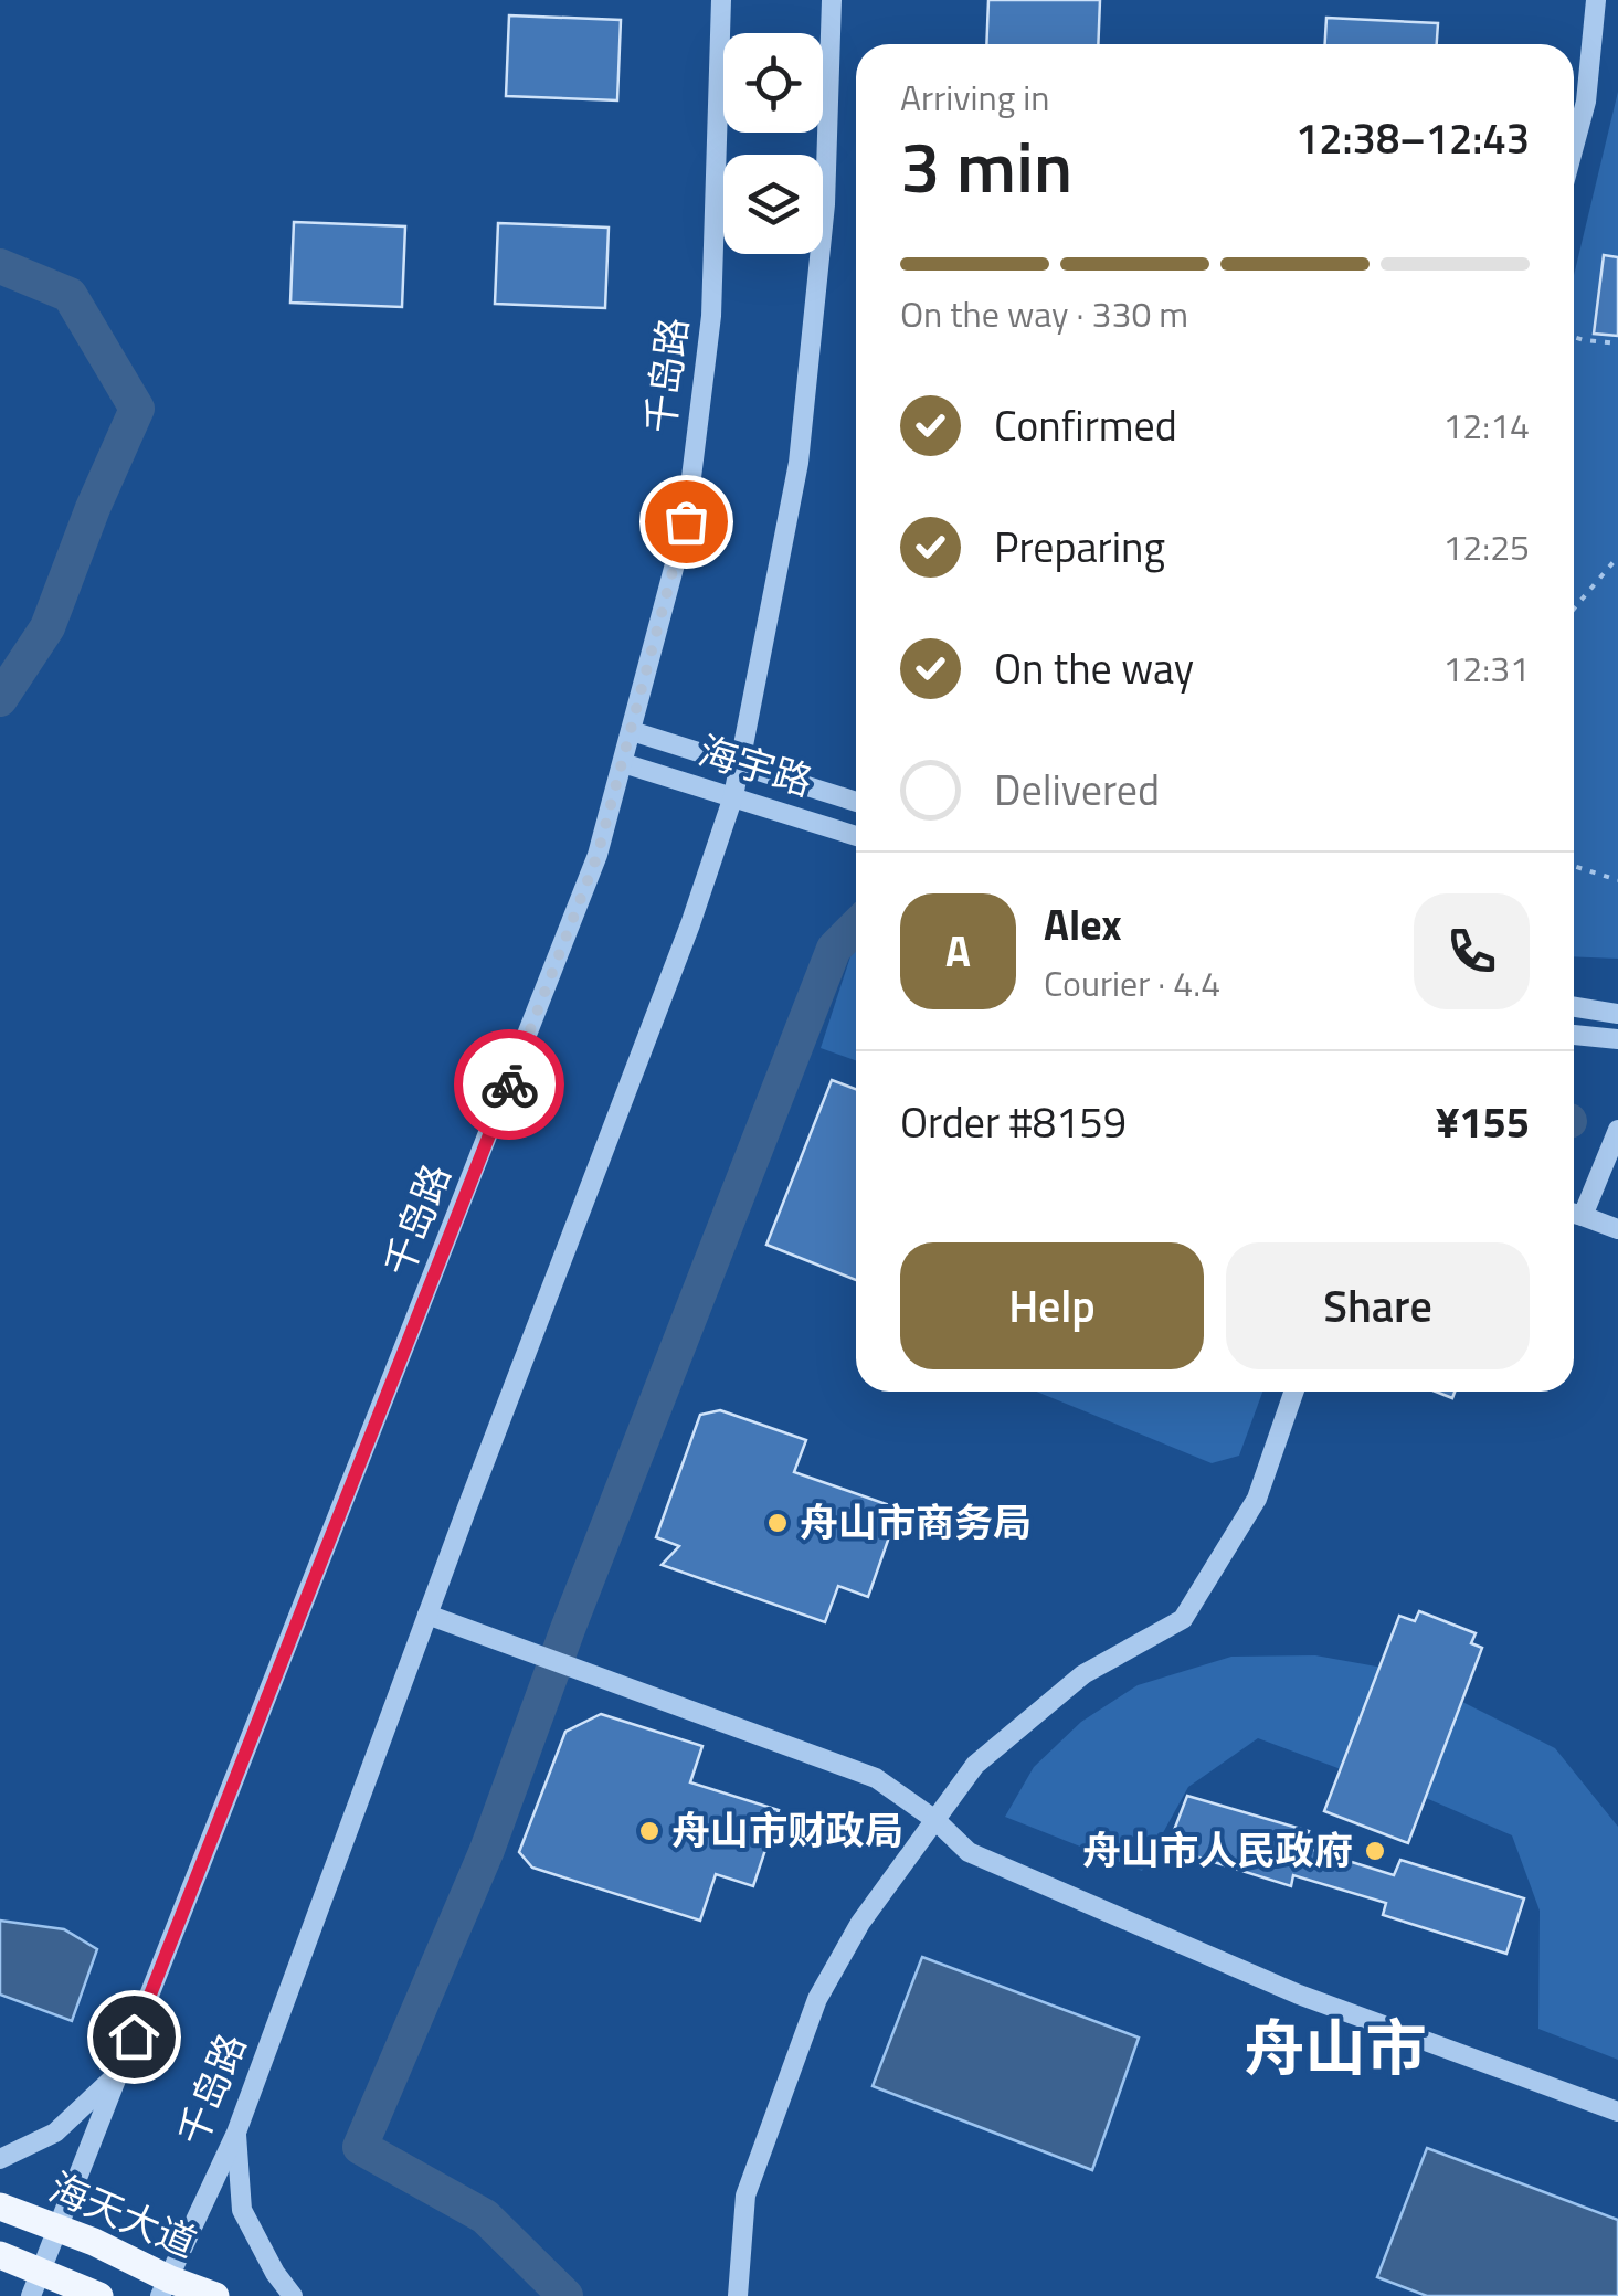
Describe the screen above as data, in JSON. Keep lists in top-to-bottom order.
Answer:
{
  "streets": {
    "main road": ["海天大道"],
    "street": ["千岛路", "海宇路"]
  },
  "crossings": [
    ["千岛路", "海宇路"],
    ["千岛路", "海天大道"]
  ],
  "districts": ["舟山市"],
  "places": ["舟山市商务局", "舟山市财政局", "舟山市人民政府"],
  "page": {
    "heading": ["3 min", "Arriving in", "12:38–12:43"],
    "panel": [
      "Alex",
      "Courier · 4.4",
      "Order #8159",
      "¥155"
    ],
    "bar": "On the way · 330 m",
    "list": [
      ["Confirmed", "12:14"],
      ["Preparing", "12:25"],
      ["On the way", "12:31"],
      "Delivered"
    ],
    "round": "A",
    "buttons": ["Help", "Share"]
  }
}
